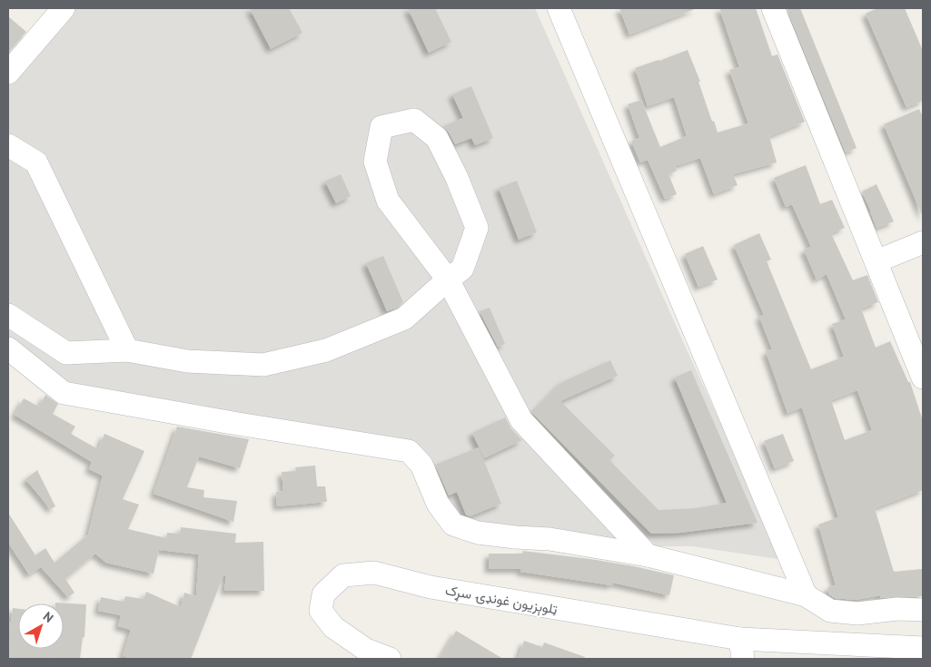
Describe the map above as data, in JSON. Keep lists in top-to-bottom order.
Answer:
{
  "streets": {
    "street": ["ټلوېزيون غونډۍ سړک"]
  },
  "north": "top right"
}
